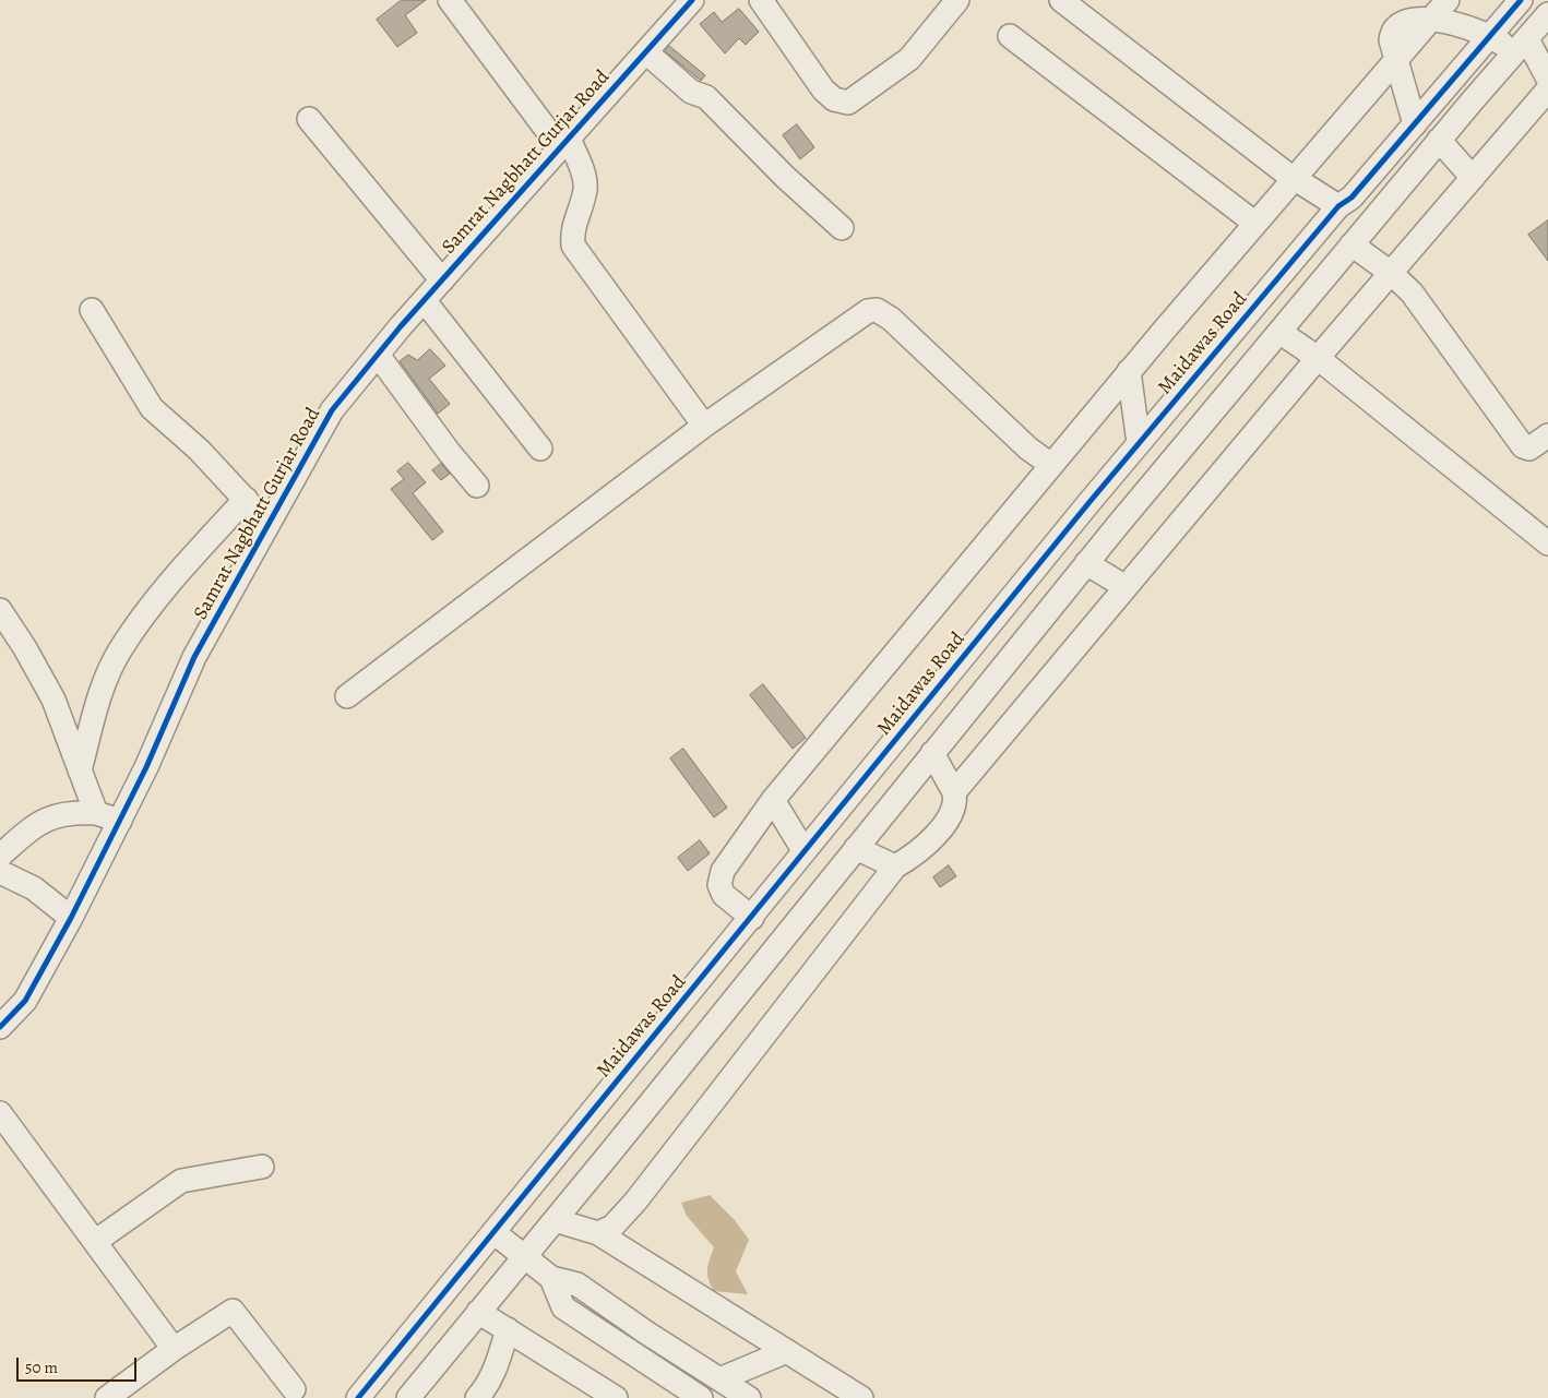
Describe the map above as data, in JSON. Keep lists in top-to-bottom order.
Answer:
{
  "streets": {
    "street": ["Samrat Nagbhatt Gurjar Road", "Maidawas Road"]
  },
  "scale_bar": "50 m"
}
